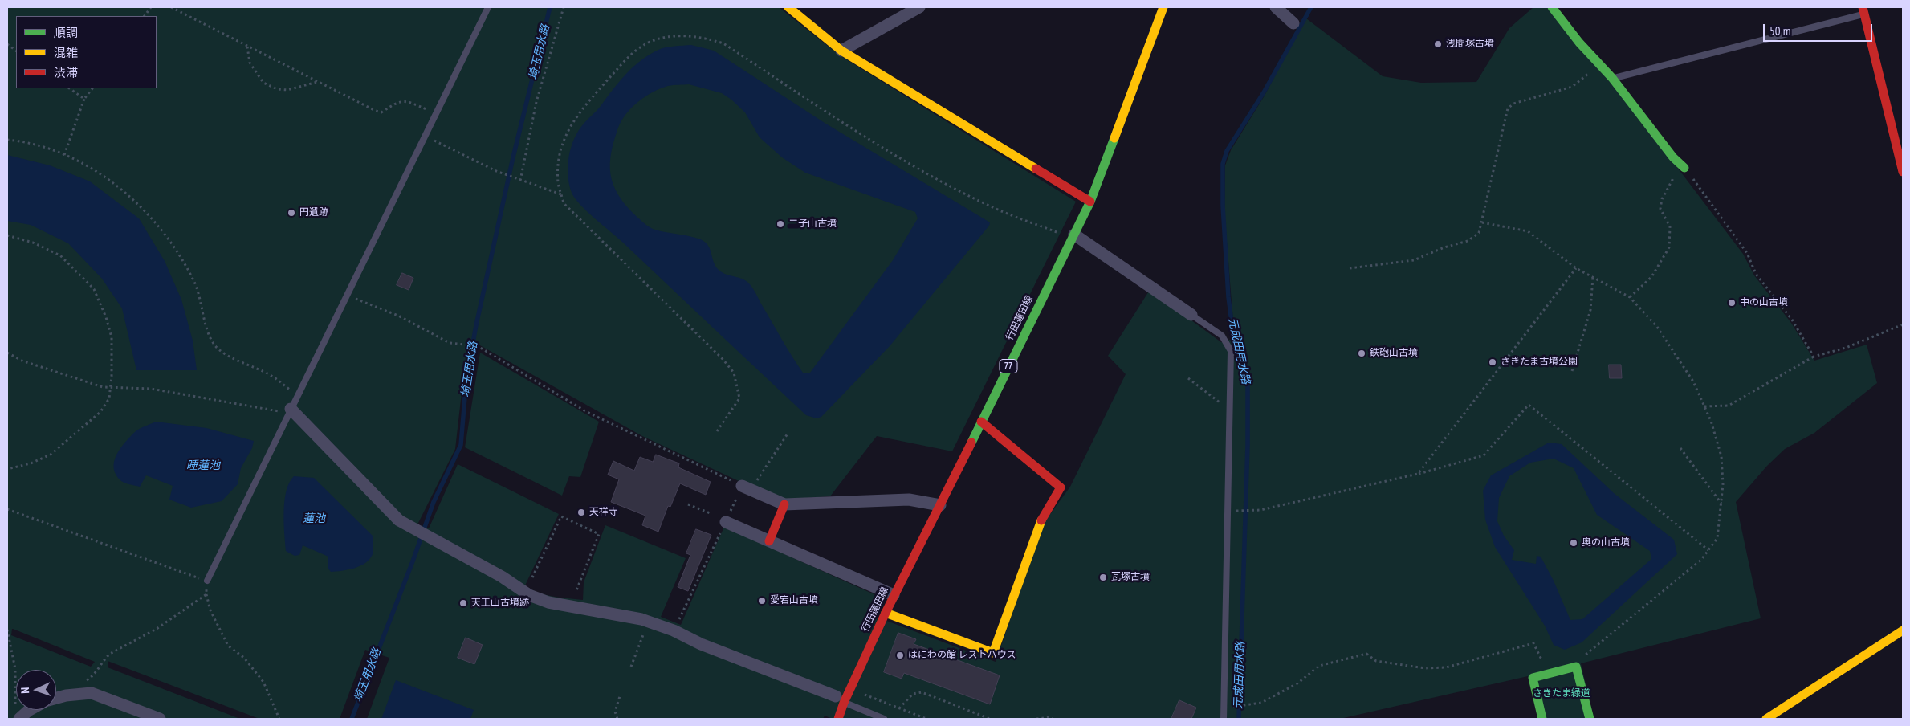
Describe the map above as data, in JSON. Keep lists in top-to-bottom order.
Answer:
{
  "streets": {
    "street": ["行田蓮田線", "77"]
  },
  "water": [
    "埼玉用水路",
    "元成田用水路",
    "睡蓮池",
    "蓮池"
  ],
  "parks": ["さきたま緑道"],
  "places": [
    "浅間塚古墳",
    "円遺跡",
    "二子山古墳",
    "中の山古墳",
    "鉄砲山古墳",
    "さきたま古墳公園",
    "天祥寺",
    "奥の山古墳",
    "瓦塚古墳",
    "愛宕山古墳",
    "天王山古墳跡",
    "はにわの館 レストハウス"
  ],
  "legend": ["順調", "混雑", "渋滞"],
  "scale_bar": "50 m",
  "north": "left"
}
